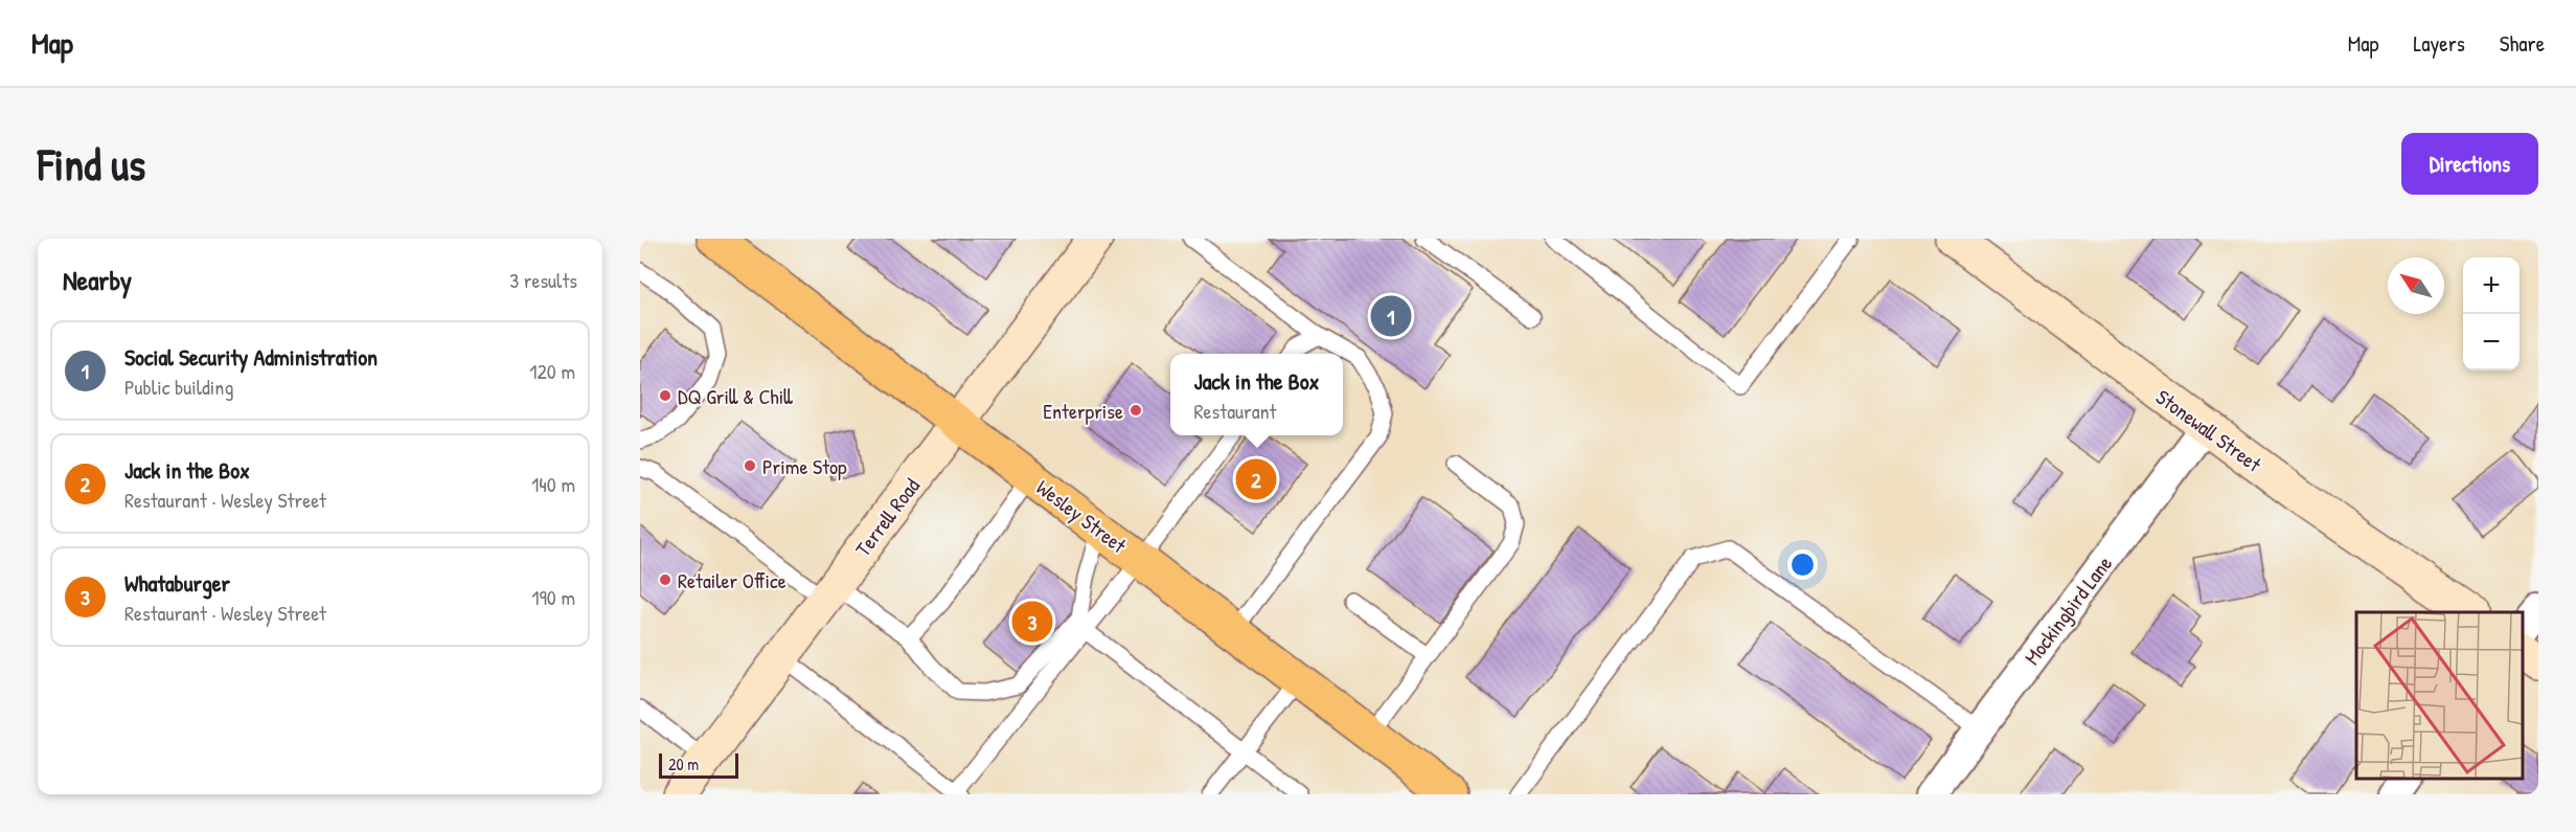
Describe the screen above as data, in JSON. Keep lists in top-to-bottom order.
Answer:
{
  "streets": {
    "main road": ["Wesley Street"],
    "street": ["Stonewall Street", "Terrell Road", "Mockingbird Lane"]
  },
  "crossings": [
    ["Stonewall Street", "Mockingbird Lane"],
    ["Wesley Street", "Terrell Road"]
  ],
  "places": [
    "DQ Grill & Chill",
    "Enterprise",
    "Prime Stop",
    "Retailer Office"
  ],
  "scale_bar": "20 m",
  "north": "top left",
  "page": {
    "header": "Map",
    "nav": ["Map", "Layers", "Share"],
    "buttons": "Directions",
    "title": "Find us",
    "heading": ["Nearby", "3 results"],
    "map_buttons": ["+", "−"],
    "pins": ["1", "2", "3"],
    "list": [
      {
        "mark": "1",
        "name": "Social Security Administration",
        "note": "Public building",
        "value": "120 m"
      },
      {
        "mark": "2",
        "name": "Jack in the Box",
        "note": "Restaurant · Wesley Street",
        "value": "140 m"
      },
      {
        "mark": "3",
        "name": "Whataburger",
        "note": "Restaurant · Wesley Street",
        "value": "190 m"
      }
    ],
    "popup": ["Jack in the Box", "Restaurant"],
    "scale": "20 m"
  }
}
